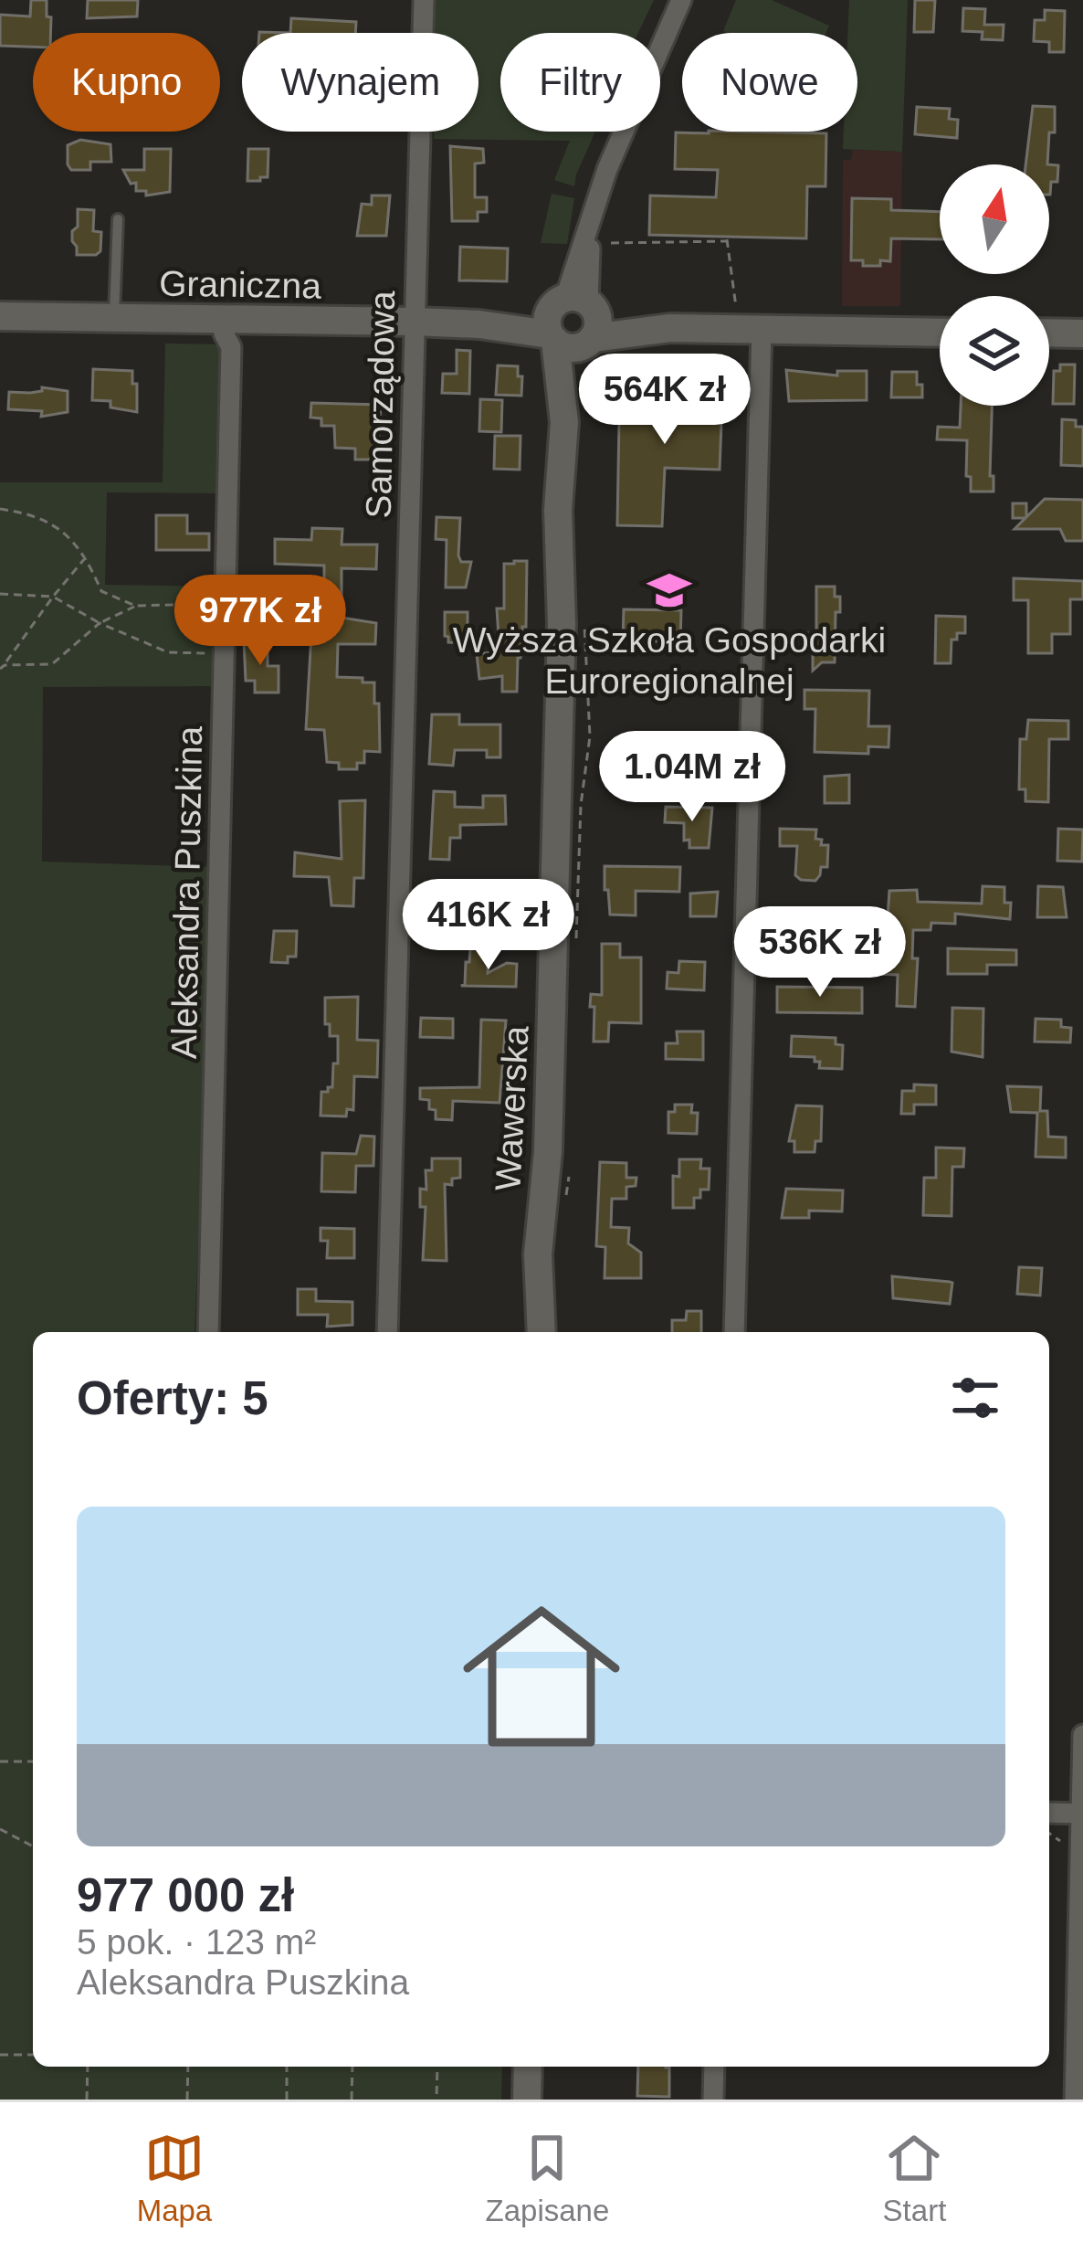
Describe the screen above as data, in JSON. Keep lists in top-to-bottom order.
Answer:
{
  "streets": {
    "street": [
      "Graniczna",
      "Samorządowa",
      "Aleksandra Puszkina",
      "Wawerska"
    ]
  },
  "crossings": [
    ["Graniczna", "Samorządowa"],
    ["Graniczna", "Aleksandra Puszkina"],
    ["Graniczna", "Wawerska"]
  ],
  "places": {
    "school or university": ["Wyższa Szkoła Gospodarki Euroregionalnej"]
  },
  "north": "top",
  "page": {
    "chip": [
      "Kupno",
      "Wynajem",
      "Filtry",
      "Nowe"
    ],
    "price": [
      "564K zł",
      "977K zł",
      "1.04M zł",
      "416K zł",
      "536K zł"
    ],
    "heading": "Oferty: 5",
    "list": [
      {
        "name": "977 000 zł",
        "note": "5 pok. · 123 m² · Aleksandra Puszkina"
      }
    ],
    "tabs": ["Mapa", "Zapisane", "Start"]
  }
}
